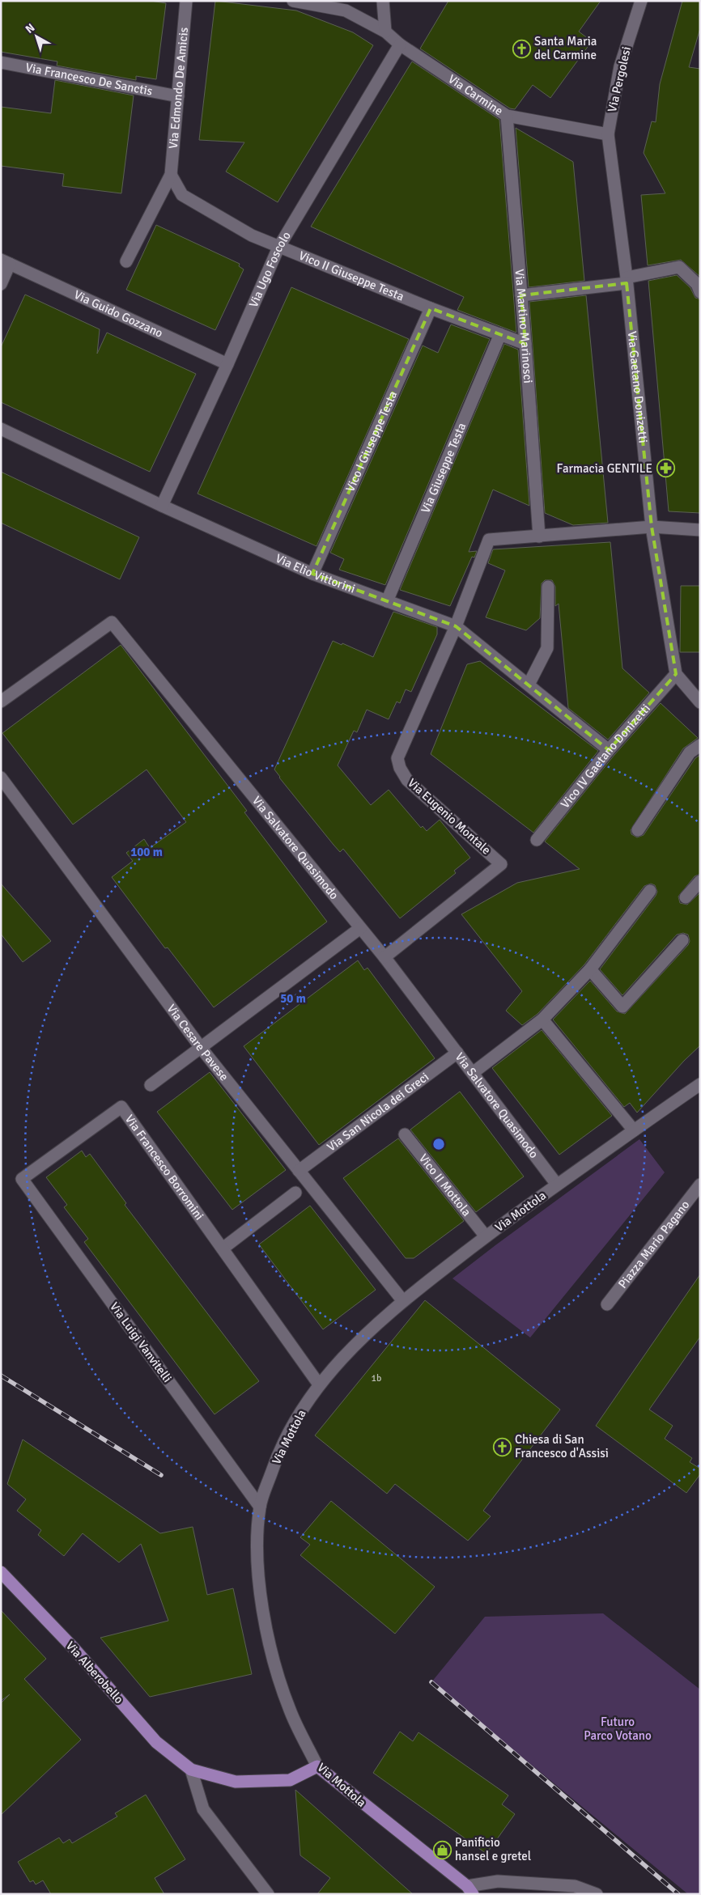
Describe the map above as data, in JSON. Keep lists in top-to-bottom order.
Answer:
{
  "streets": {
    "main road": ["Via Mottola", "Via Alberobello"],
    "street": [
      "Via Francesco De Sanctis",
      "Via Pergolesi",
      "Via Edmondo De Amicis",
      "Via Carmine",
      "Via Ugo Foscolo",
      "Vico II Giuseppe Testa",
      "Via Guido Gozzano",
      "Via Martino Marinosci",
      "Via Gaetano Donizetti",
      "Vico I Giuseppe Testa",
      "Via Giuseppe Testa",
      "Via Elio Vittorini",
      "Vico IV Gaetano Donizetti",
      "Via Eugenio Montale",
      "Via Salvatore Quasimodo",
      "Via Cesare Pavese",
      "Via San Nicola dei Greci",
      "Via Francesco Borromini",
      "Vico II Mottola",
      "Piazza Mario Pagano",
      "Via Luigi Vanvitelli"
    ]
  },
  "crossings": [
    ["Via Francesco De Sanctis", "Via Edmondo De Amicis"],
    ["Via Pergolesi", "Via Carmine"],
    ["Via Pergolesi", "Via Gaetano Donizetti"],
    ["Via Edmondo De Amicis", "Vico II Giuseppe Testa"],
    ["Via Carmine", "Via Ugo Foscolo"],
    ["Via Carmine", "Via Martino Marinosci"],
    ["Via Carmine", "Via Gaetano Donizetti"],
    ["Via Ugo Foscolo", "Vico II Giuseppe Testa"],
    ["Via Ugo Foscolo", "Via Guido Gozzano"],
    ["Via Ugo Foscolo", "Via Elio Vittorini"],
    ["Vico II Giuseppe Testa", "Via Martino Marinosci"],
    ["Vico II Giuseppe Testa", "Vico I Giuseppe Testa"],
    ["Vico II Giuseppe Testa", "Via Giuseppe Testa"],
    ["Via Martino Marinosci", "Via Eugenio Montale"],
    ["Via Gaetano Donizetti", "Vico IV Gaetano Donizetti"],
    ["Vico I Giuseppe Testa", "Via Elio Vittorini"],
    ["Via Giuseppe Testa", "Via Elio Vittorini"],
    ["Via Elio Vittorini", "Vico IV Gaetano Donizetti"],
    ["Via Elio Vittorini", "Via Eugenio Montale"],
    ["Via Eugenio Montale", "Via Salvatore Quasimodo"],
    ["Via Salvatore Quasimodo", "Via San Nicola dei Greci"],
    ["Via Salvatore Quasimodo", "Via Mottola"],
    ["Via Cesare Pavese", "Via San Nicola dei Greci"],
    ["Via Cesare Pavese", "Via Mottola"],
    ["Via Francesco Borromini", "Via Mottola"],
    ["Via Francesco Borromini", "Via Luigi Vanvitelli"],
    ["Vico II Mottola", "Via Mottola"],
    ["Via Mottola", "Via Luigi Vanvitelli"],
    ["Via Mottola", "Via Alberobello"]
  ],
  "parks": ["Futuro Parco Votano"],
  "places": {
    "church": ["Santa Maria del Carmine", "Chiesa di San Francesco d'Assisi"],
    "pharmacy": ["Farmacia GENTILE"],
    "shop": ["Panificio hansel e gretel"]
  },
  "house_numbers": ["1b"],
  "north": "top left",
  "rings": ["100 m", "50 m"]
}
